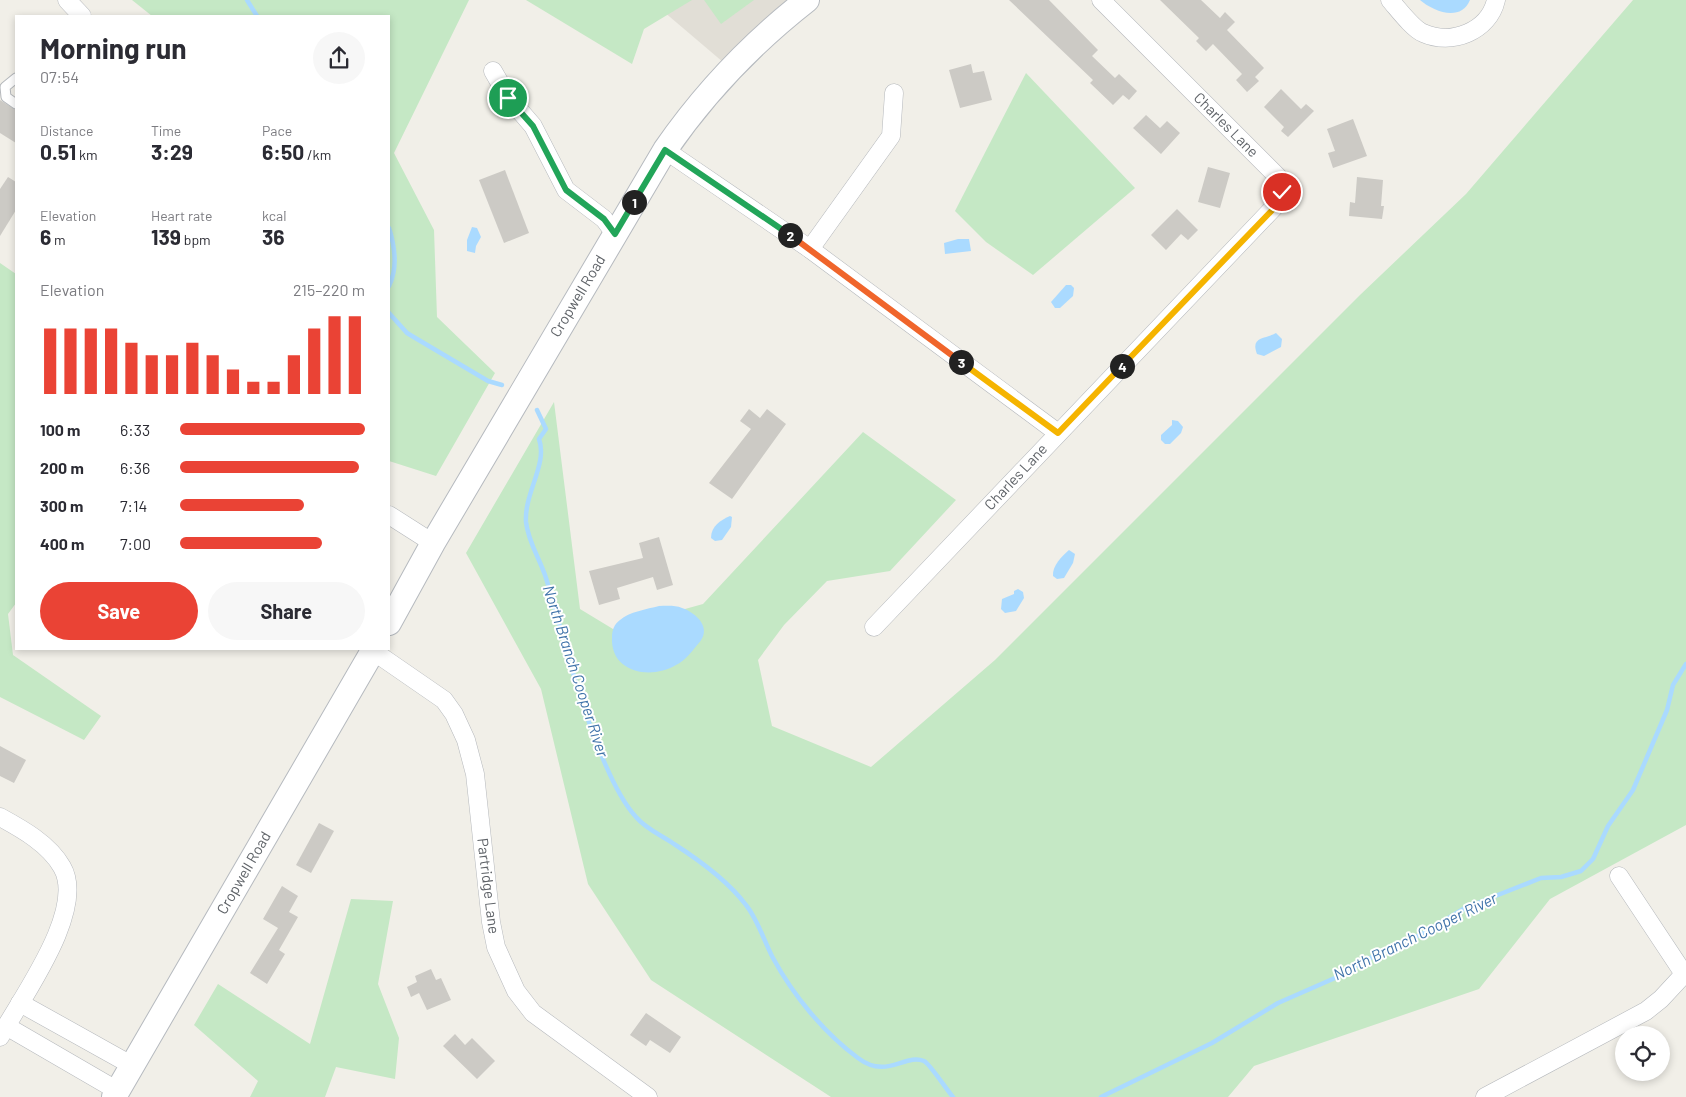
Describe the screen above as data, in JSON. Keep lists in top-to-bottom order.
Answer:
{
  "streets": {
    "street": ["Charles Lane", "Cropwell Road", "Partridge Lane"]
  },
  "crossings": [
    ["Cropwell Road", "Partridge Lane"]
  ],
  "water": ["North Branch Cooper River"],
  "page": {
    "heading": ["Morning run", "07:54"],
    "stats": [
      ["Distance", "0.51 km"],
      ["Time", "3:29"],
      ["Pace", "6:50 /km"],
      ["Elevation", "6 m"],
      ["Heart rate", "139 bpm"],
      ["kcal", "36"]
    ],
    "pins": [
      "1",
      "2",
      "3",
      "4"
    ],
    "chart": ["Elevation", "215–220 m"],
    "list": [
      {
        "name": "100 m",
        "note": "6:33"
      },
      {
        "name": "200 m",
        "note": "6:36"
      },
      {
        "name": "300 m",
        "note": "7:14"
      },
      {
        "name": "400 m",
        "note": "7:00"
      }
    ],
    "buttons": ["Save", "Share"]
  }
}
